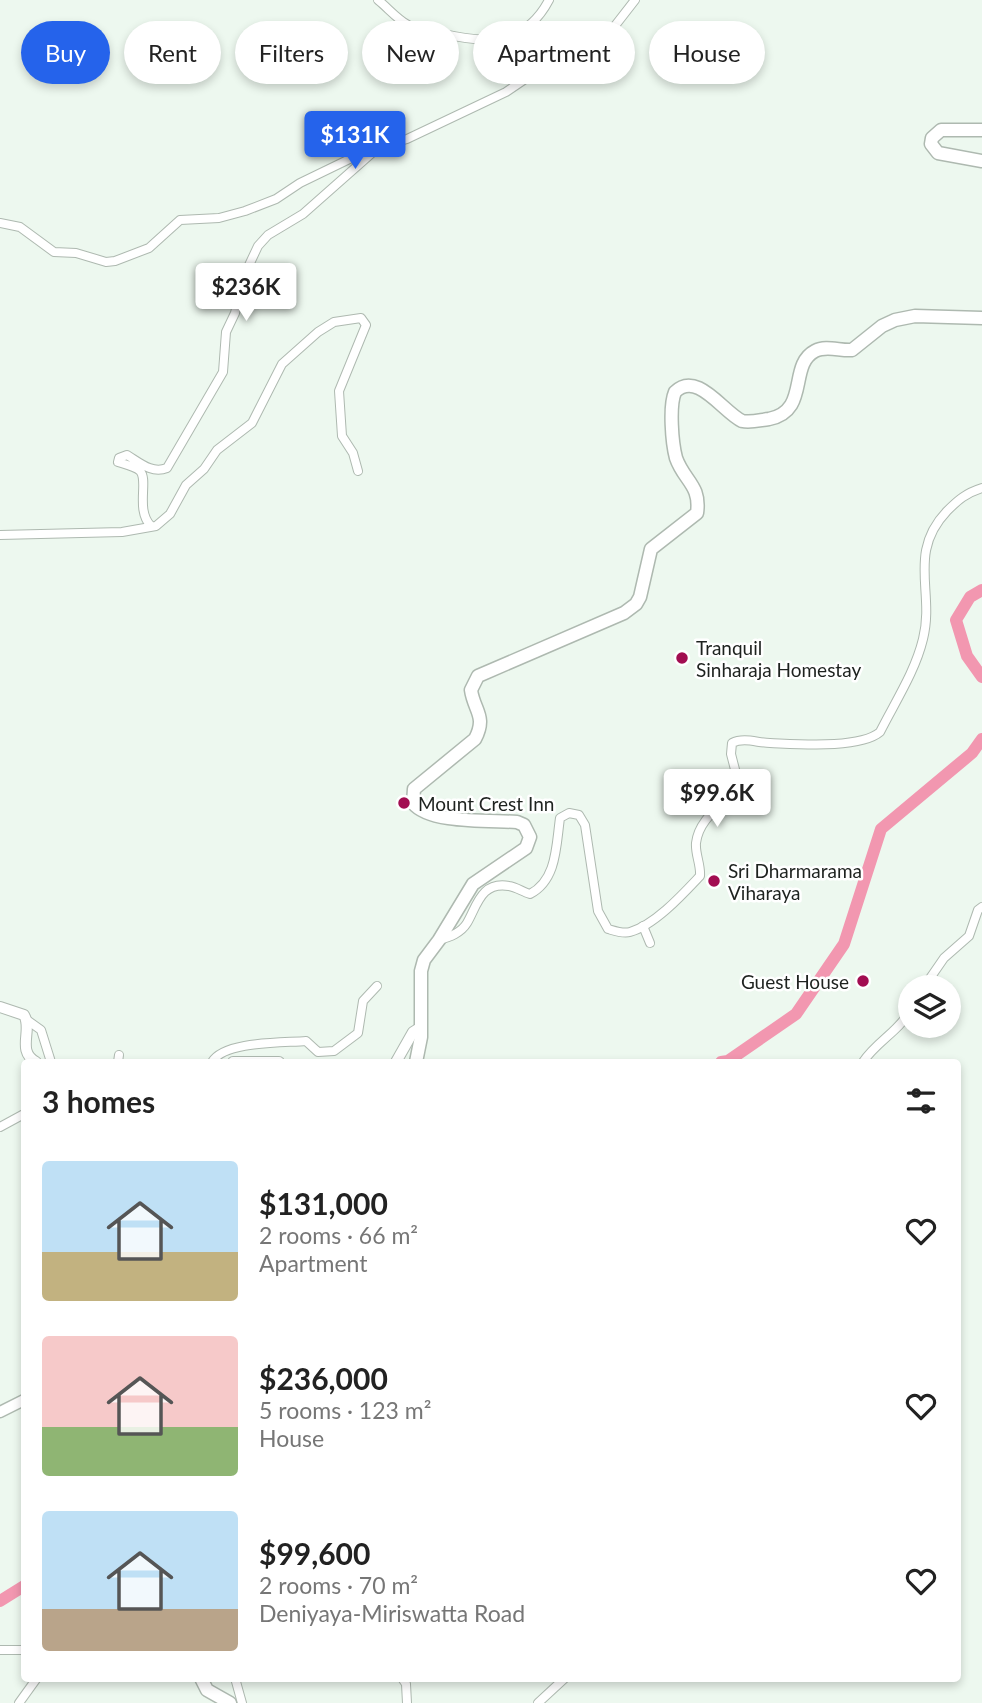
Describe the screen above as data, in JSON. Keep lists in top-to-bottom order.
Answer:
{
  "places": [
    "Tranquil Sinharaja Homestay",
    "Mount Crest Inn",
    "Sri Dharmarama Viharaya",
    "Guest House"
  ],
  "page": {
    "chip": [
      "Buy",
      "Rent",
      "Filters",
      "New",
      "Apartment",
      "House"
    ],
    "price": ["$131K", "$236K", "$99.6K"],
    "heading": "3 homes",
    "list": [
      {
        "name": "$131,000",
        "note": "2 rooms · 66 m² · Apartment"
      },
      {
        "name": "$236,000",
        "note": "5 rooms · 123 m² · House"
      },
      {
        "name": "$99,600",
        "note": "2 rooms · 70 m² · Deniyaya-Miriswatta Road"
      }
    ]
  }
}
